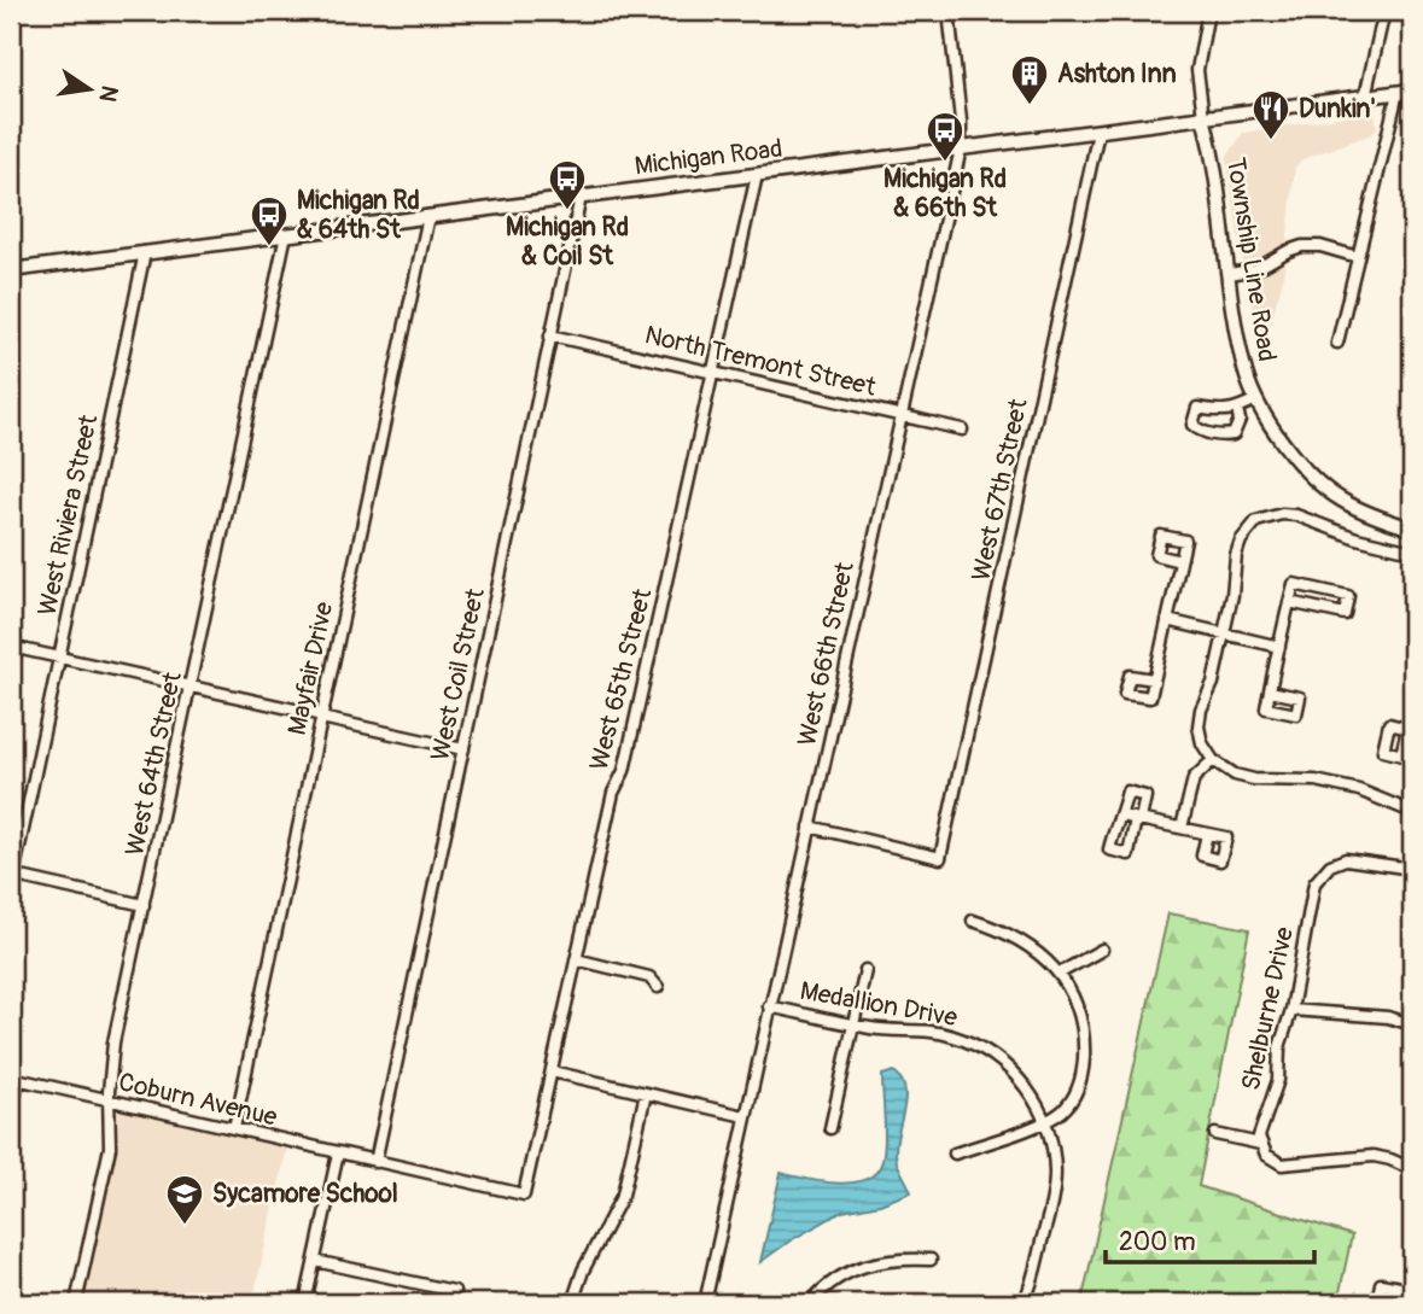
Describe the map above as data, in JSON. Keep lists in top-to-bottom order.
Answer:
{
  "streets": {
    "main road": ["Michigan Road", "Township Line Road"],
    "street": [
      "North Tremont Street",
      "West 67th Street",
      "West Riviera Street",
      "West 66th Street",
      "Mayfair Drive",
      "West Coil Street",
      "West 65th Street",
      "West 64th Street",
      "Medallion Drive",
      "Shelburne Drive",
      "Coburn Avenue"
    ]
  },
  "crossings": [
    ["Michigan Road", "Township Line Road"],
    ["Michigan Road", "West 67th Street"],
    ["Michigan Road", "West Riviera Street"],
    ["Michigan Road", "West 66th Street"],
    ["Michigan Road", "Mayfair Drive"],
    ["Michigan Road", "West Coil Street"],
    ["Michigan Road", "West 65th Street"],
    ["Michigan Road", "West 64th Street"],
    ["North Tremont Street", "West 66th Street"],
    ["North Tremont Street", "West Coil Street"],
    ["North Tremont Street", "West 65th Street"],
    ["West 67th Street", "West 66th Street"],
    ["West 66th Street", "Medallion Drive"],
    ["Mayfair Drive", "Coburn Avenue"],
    ["West Coil Street", "Coburn Avenue"],
    ["West 65th Street", "Coburn Avenue"],
    ["West 64th Street", "Coburn Avenue"]
  ],
  "places": {
    "building": ["Ashton Inn"],
    "restaurant": ["Dunkin'"],
    "bus stop": ["Michigan Rd & 66th St", "Michigan Rd & Coil St", "Michigan Rd & 64th St"],
    "school or university": ["Sycamore School"]
  },
  "scale_bar": "200 m",
  "north": "right"
}
